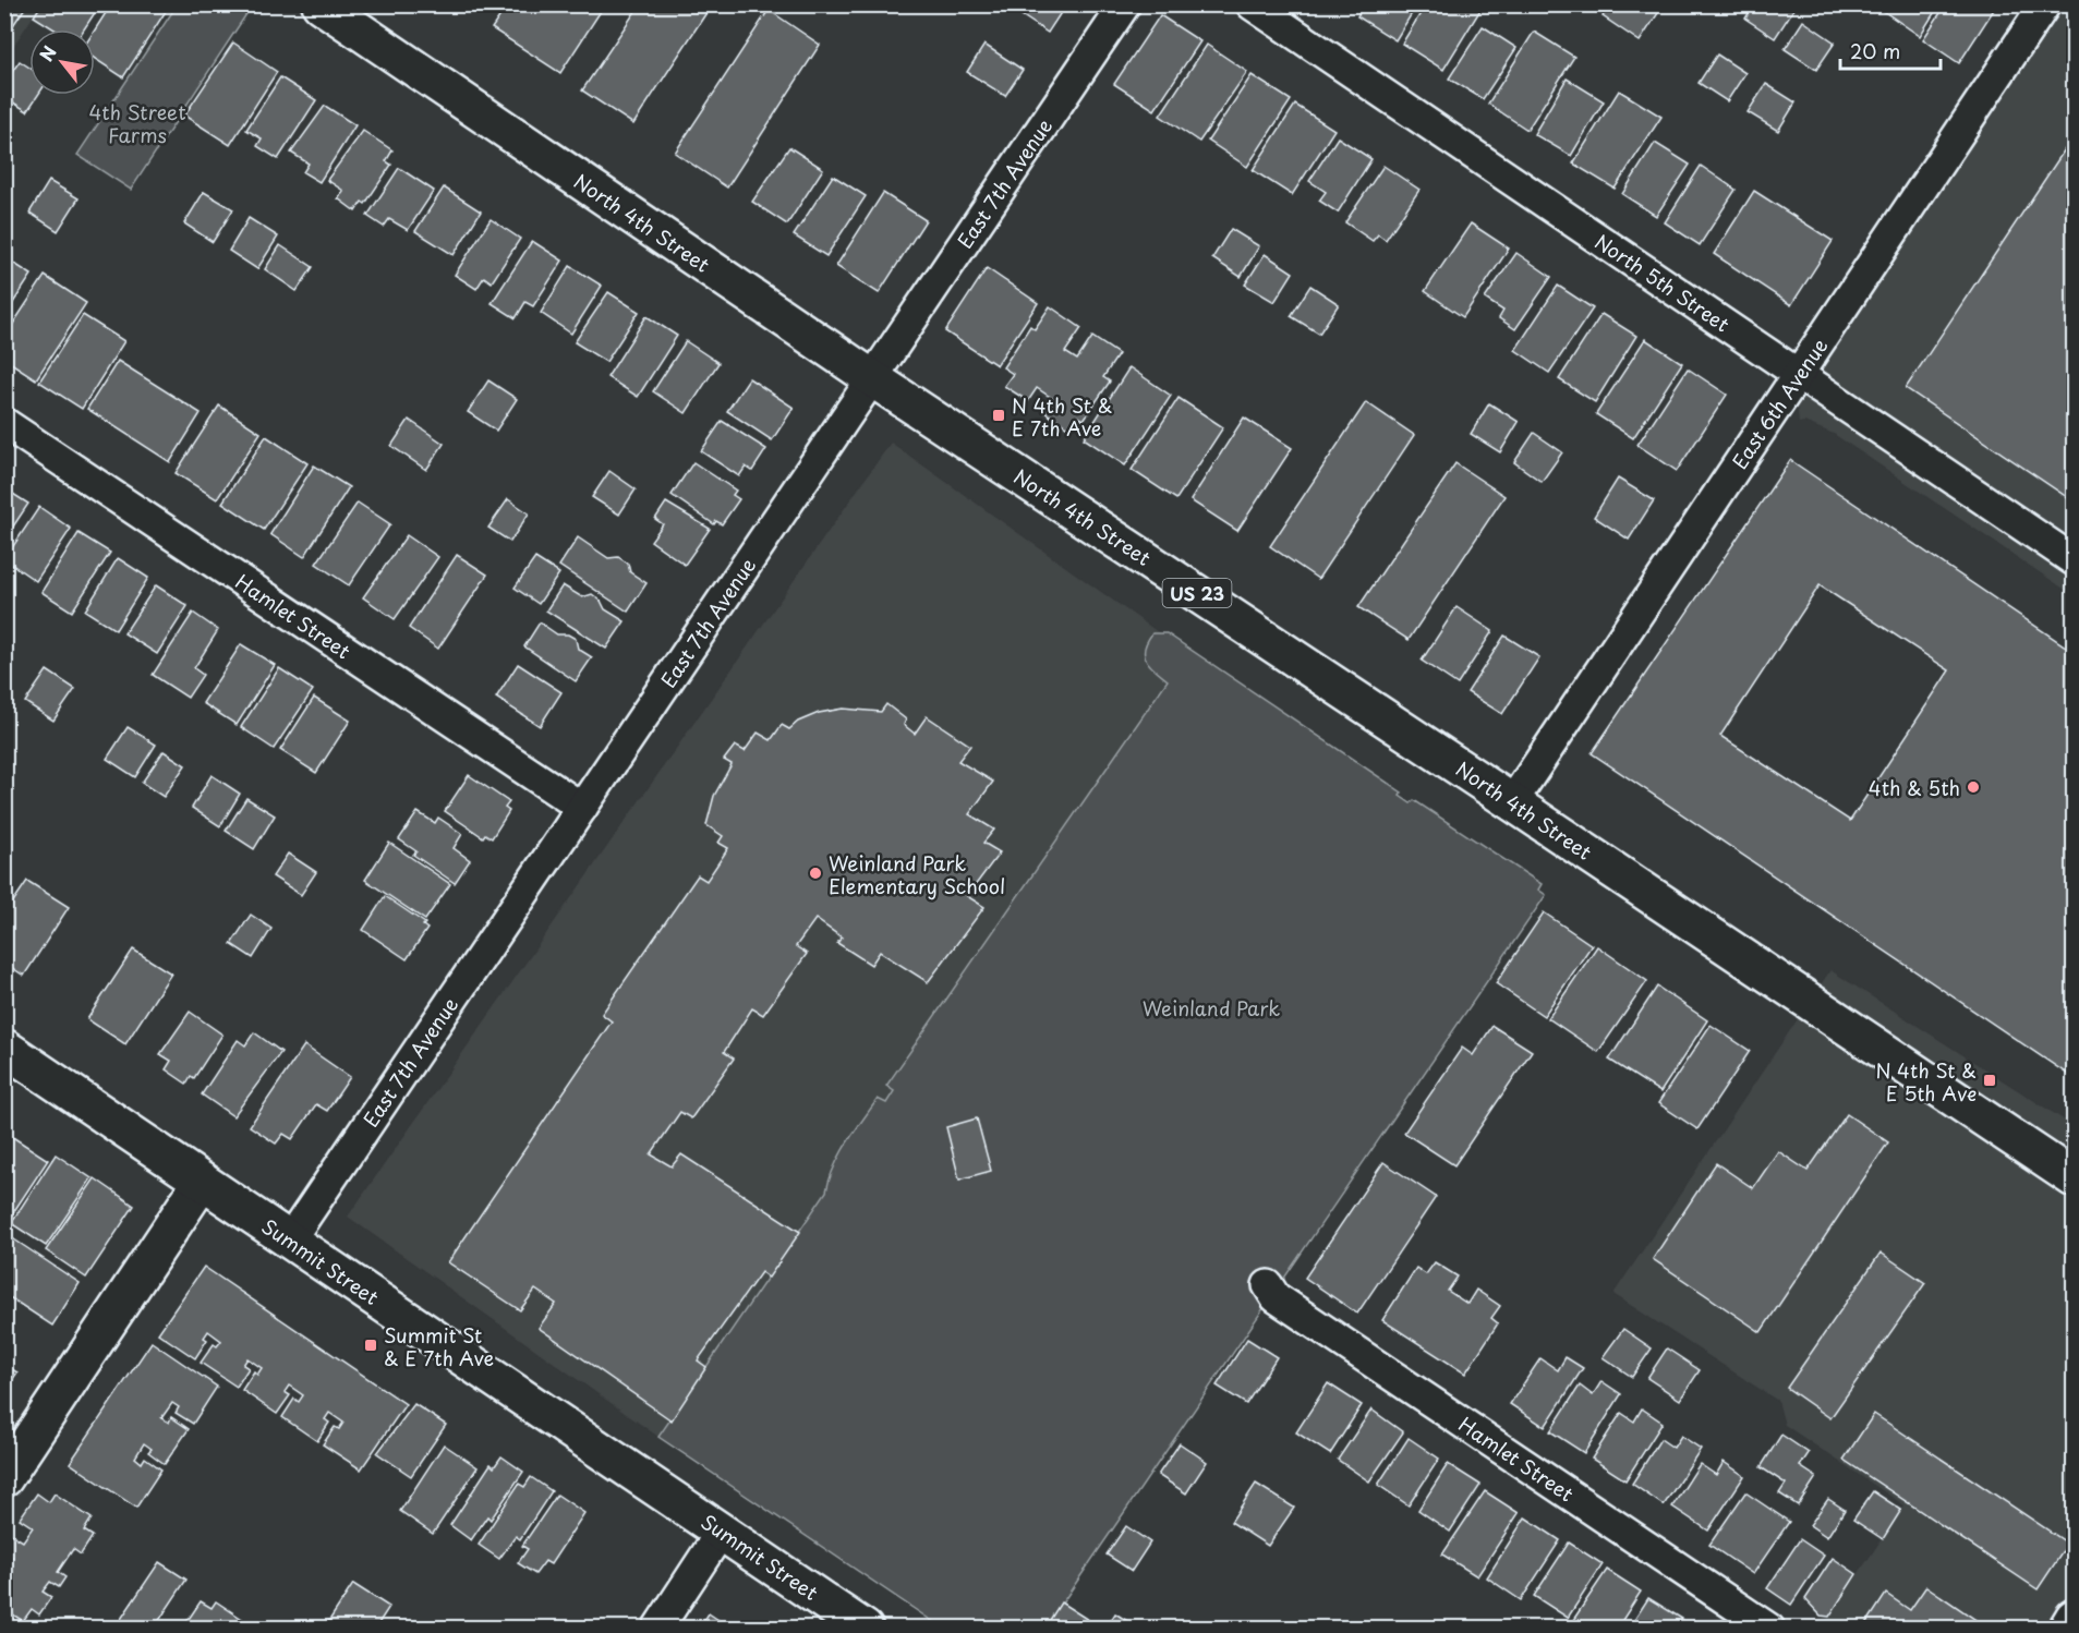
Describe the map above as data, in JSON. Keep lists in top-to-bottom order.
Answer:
{
  "streets": {
    "main road": ["North 4th Street", "US 23", "Summit Street"],
    "street": [
      "East 7th Avenue",
      "North 5th Street",
      "East 6th Avenue",
      "Hamlet Street"
    ]
  },
  "crossings": [
    ["East 7th Avenue", "North 4th Street"],
    ["East 7th Avenue", "Hamlet Street"],
    ["East 7th Avenue", "Summit Street"],
    ["North 4th Street", "East 6th Avenue"],
    ["North 5th Street", "East 6th Avenue"]
  ],
  "parks": ["4th Street Farms", "Weinland Park"],
  "places": {
    "transit": ["N 4th St & E 7th Ave", "N 4th St & E 5th Ave", "Summit St & E 7th Ave"],
    "other": ["4th & 5th", "Weinland Park Elementary School"]
  },
  "scale_bar": "20 m",
  "north": "top left"
}
